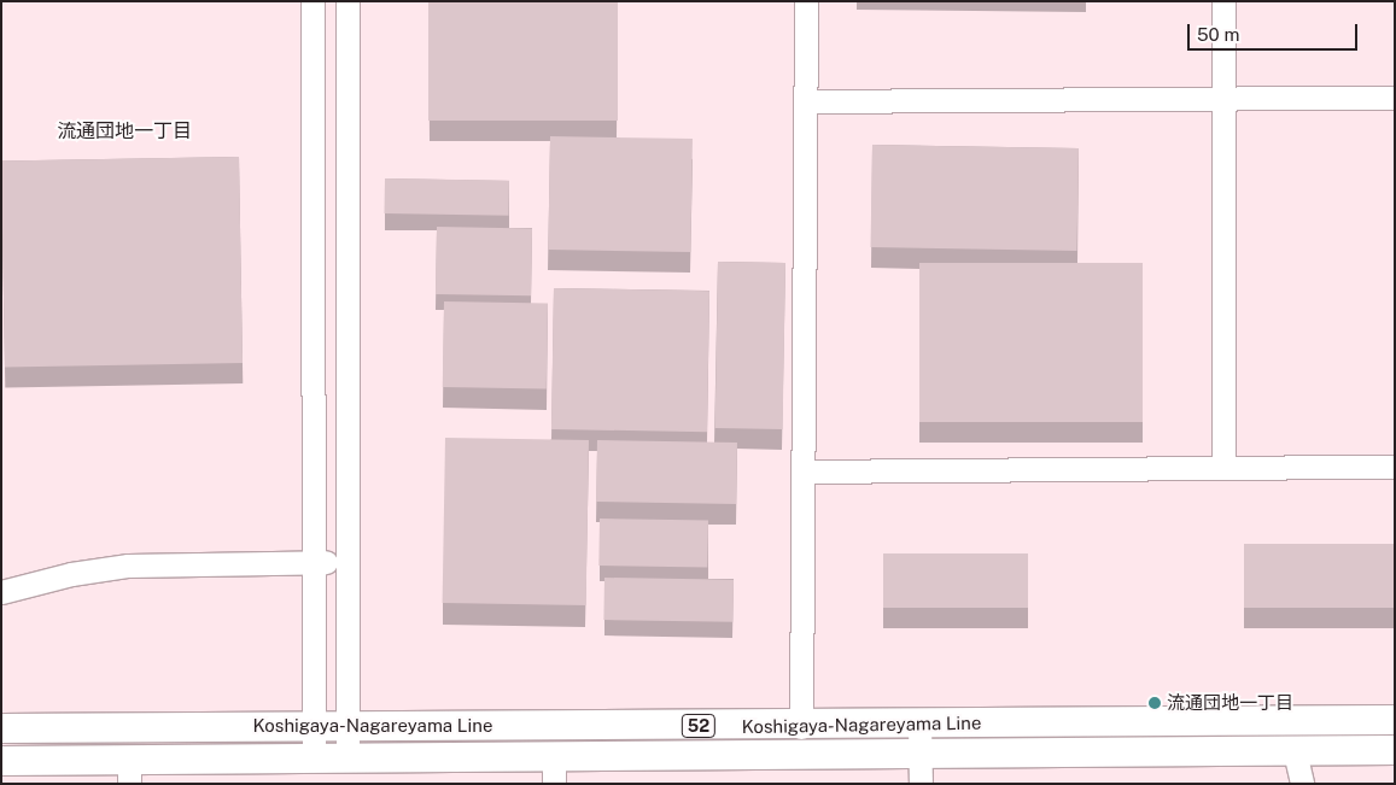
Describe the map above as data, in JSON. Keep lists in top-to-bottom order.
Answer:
{
  "streets": {
    "main road": ["Koshigaya-Nagareyama Line", "52"]
  },
  "districts": ["流通団地一丁目"],
  "places": ["流通団地一丁目"],
  "scale_bar": "50 m"
}
